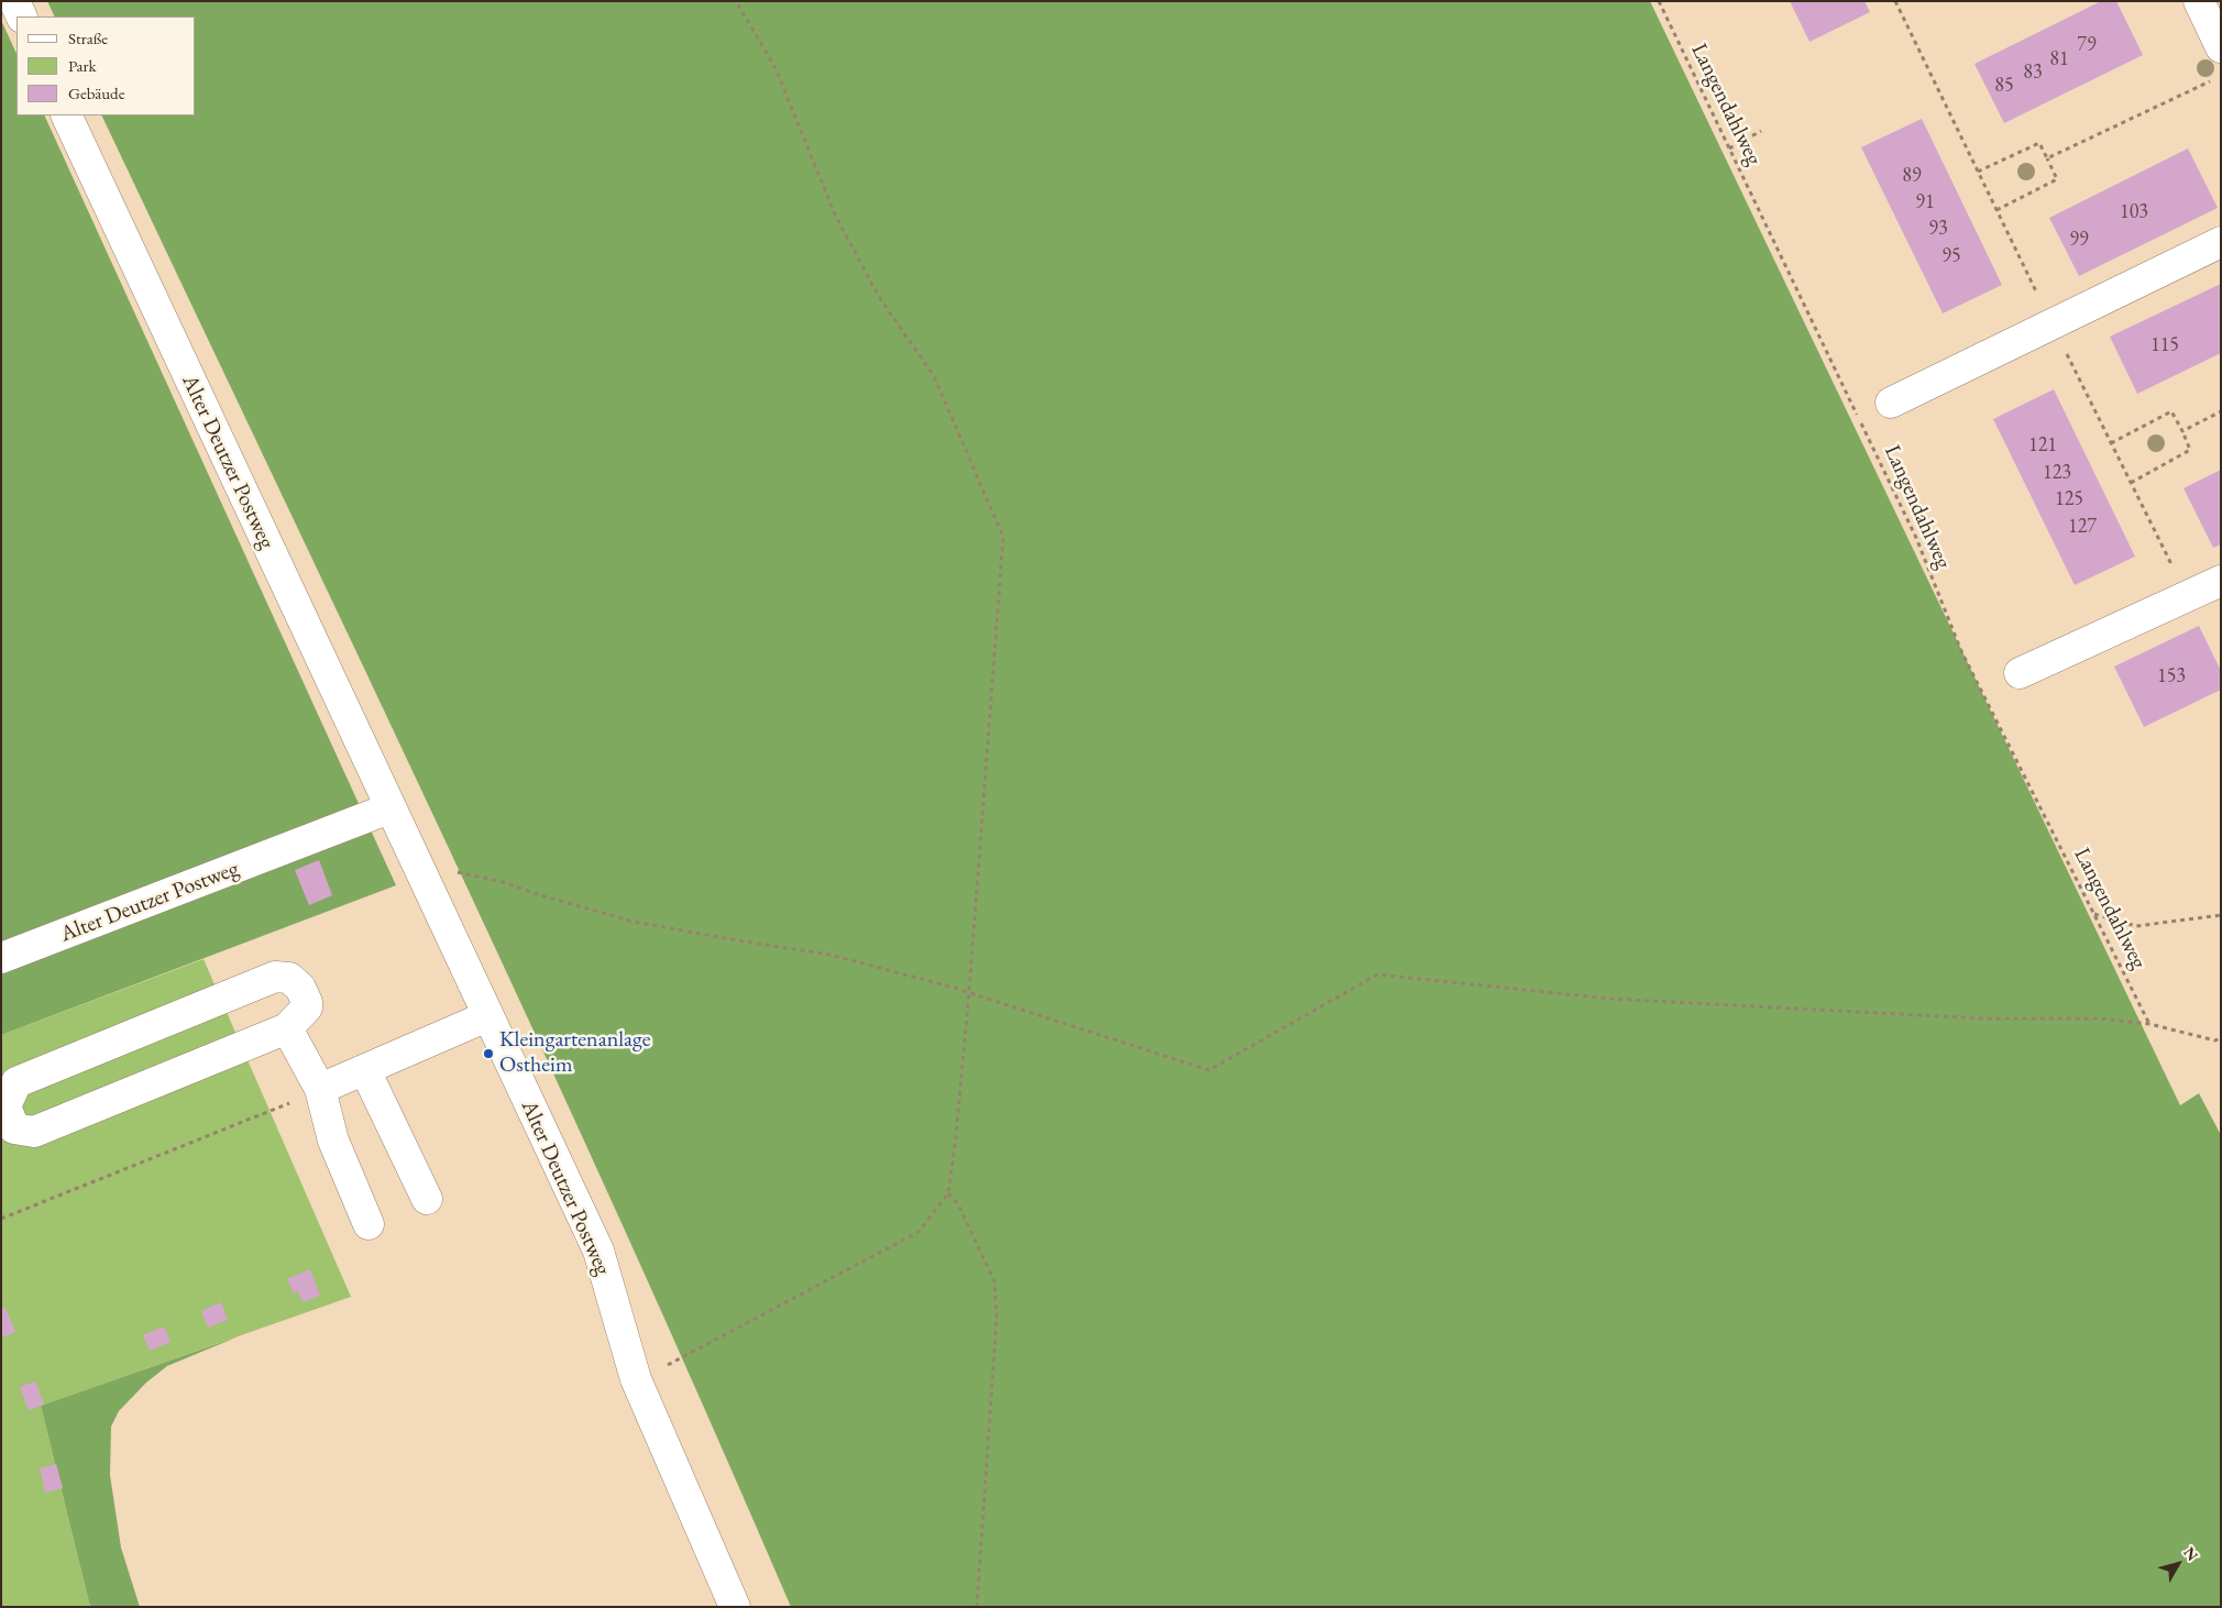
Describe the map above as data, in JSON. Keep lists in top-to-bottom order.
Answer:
{
  "streets": {
    "street": ["Alter Deutzer Postweg"],
    "path": ["Langendahlweg"]
  },
  "places": ["Kleingartenanlage Ostheim"],
  "house_numbers": [
    "79",
    "81",
    "83",
    "85",
    "89",
    "91",
    "103",
    "93",
    "99",
    "95",
    "115",
    "121",
    "123",
    "125",
    "127",
    "153"
  ],
  "legend": ["Straße", "Park", "Gebäude"],
  "north": "top right"
}
